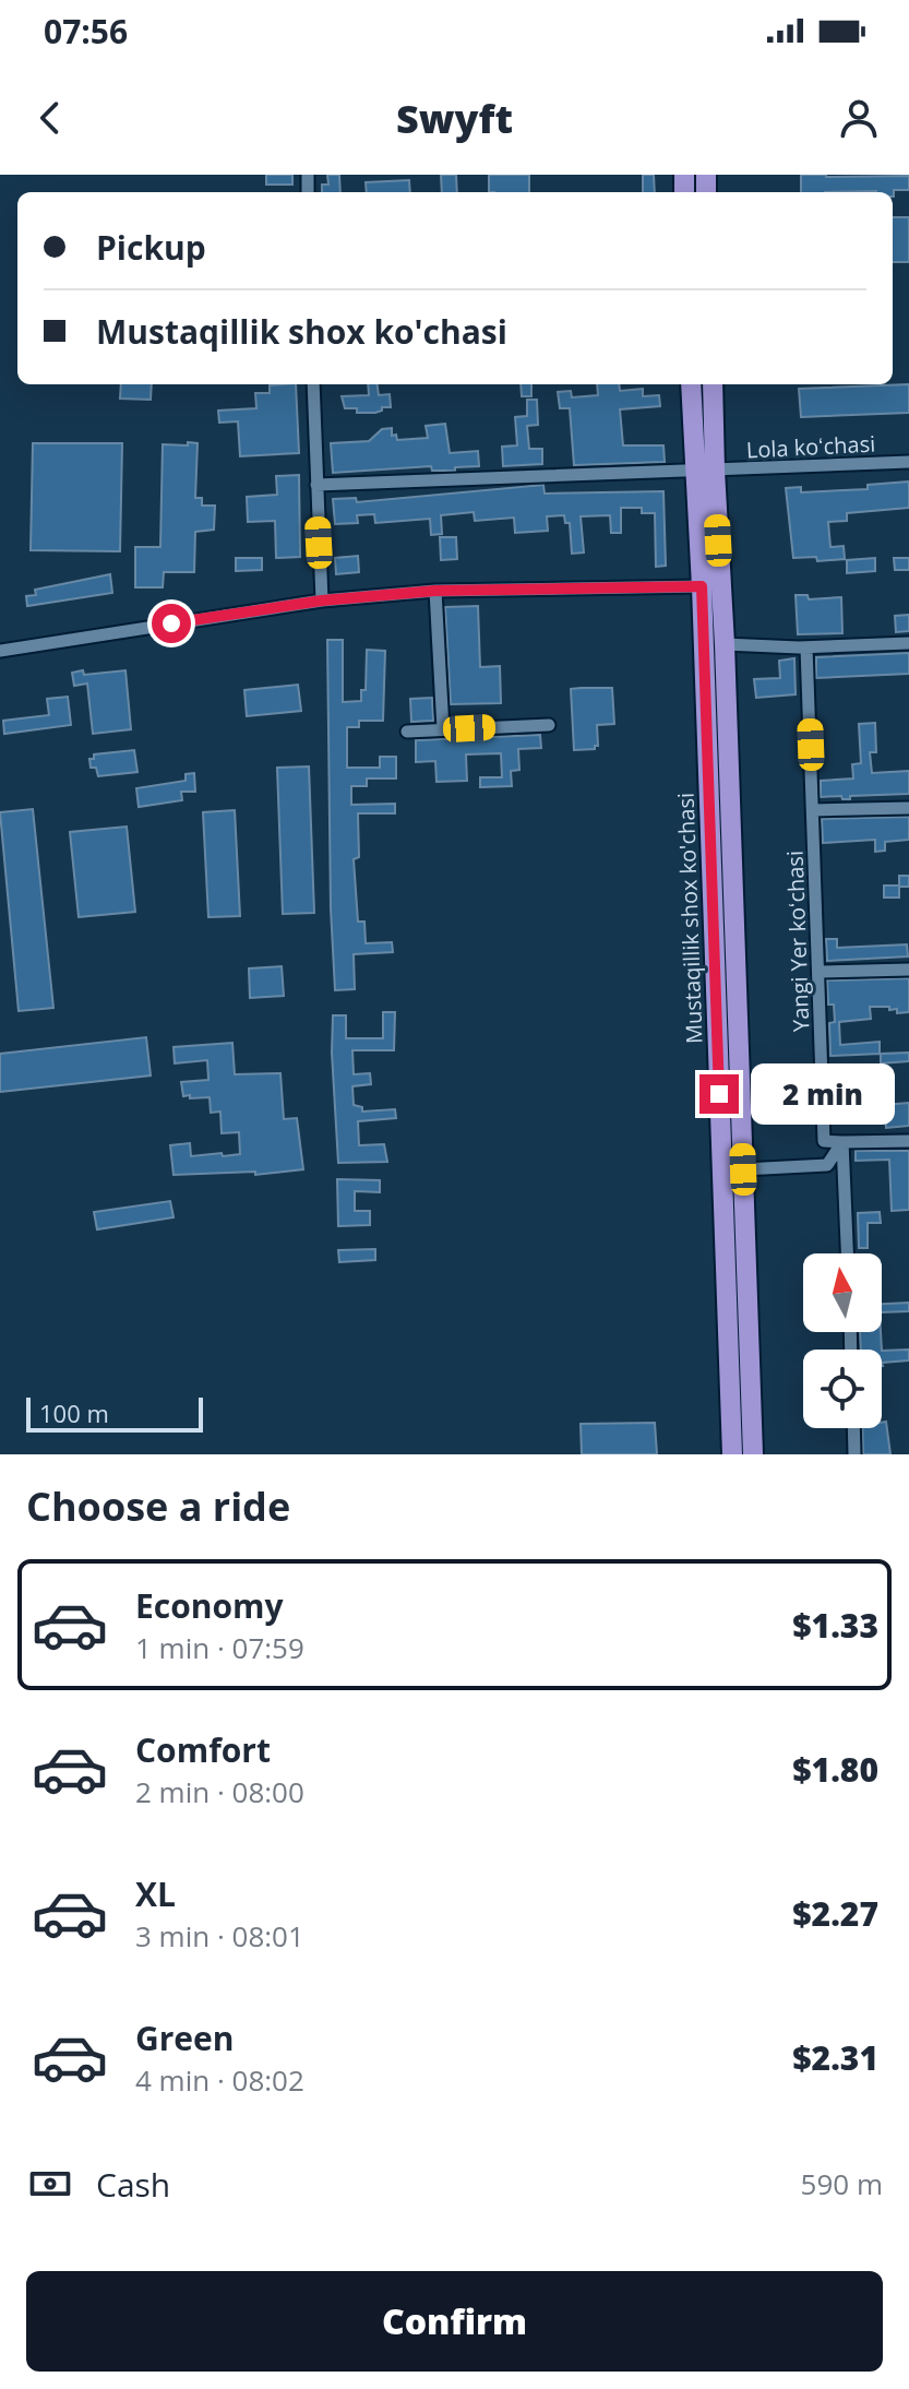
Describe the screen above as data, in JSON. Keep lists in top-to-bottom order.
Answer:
{
  "streets": {
    "main road": ["Mustaqillik shox ko'chasi"],
    "street": ["Lola koʻchasi", "Yangi Yer koʻchasi"]
  },
  "crossings": [
    ["Lola koʻchasi", "Mustaqillik shox ko'chasi"]
  ],
  "scale_bar": "100 m",
  "north": "top",
  "page": {
    "status": "07:56",
    "header": "Swyft",
    "banner": ["Pickup", "Mustaqillik shox ko'chasi"],
    "bubble": "2 min",
    "scale": "100 m",
    "heading": "Choose a ride",
    "list": [
      {
        "name": "Economy",
        "note": "1 min · 07:59",
        "value": "$1.33"
      },
      {
        "name": "Comfort",
        "note": "2 min · 08:00",
        "value": "$1.80"
      },
      {
        "name": "XL",
        "note": "3 min · 08:01",
        "value": "$2.27"
      },
      {
        "name": "Green",
        "note": "4 min · 08:02",
        "value": "$2.31"
      }
    ],
    "pay": ["Cash", "590 m"],
    "buttons": "Confirm"
  }
}
